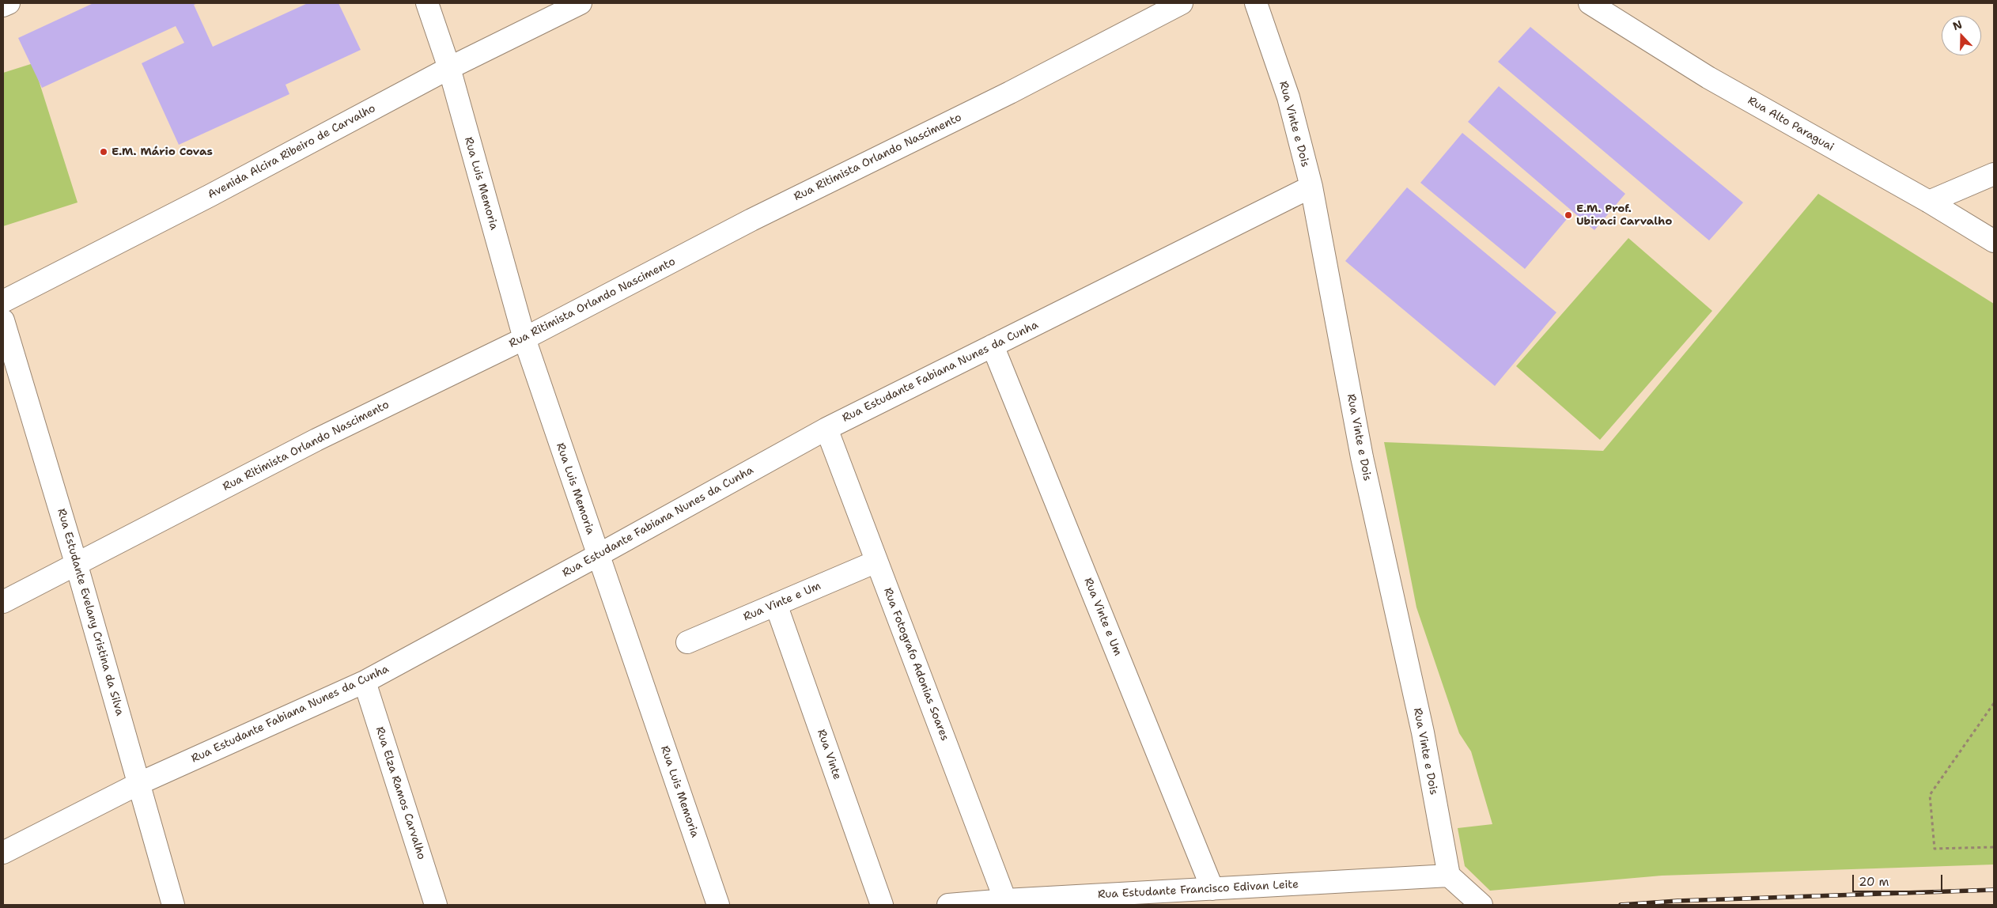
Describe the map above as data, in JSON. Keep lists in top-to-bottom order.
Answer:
{
  "streets": {
    "street": [
      "Rua Vinte e Dois",
      "Rua Alto Paraguai",
      "Avenida Alcira Ribeiro de Carvalho",
      "Rua Ritimista Orlando Nascimento",
      "Rua Luis Memoria",
      "Rua Estudante Fabiana Nunes da Cunha",
      "Rua Vinte e Um",
      "Rua Estudante Evelany Cristina da Silva",
      "Rua Fotografo Adonias Soares",
      "Rua Vinte",
      "Rua Elza Ramos Carvalho",
      "Rua Estudante Francisco Edivan Leite"
    ]
  },
  "crossings": [
    ["Rua Vinte e Dois", "Rua Estudante Fabiana Nunes da Cunha"],
    ["Rua Vinte e Dois", "Rua Estudante Francisco Edivan Leite"],
    ["Avenida Alcira Ribeiro de Carvalho", "Rua Luis Memoria"],
    ["Rua Ritimista Orlando Nascimento", "Rua Luis Memoria"],
    ["Rua Ritimista Orlando Nascimento", "Rua Estudante Evelany Cristina da Silva"],
    ["Rua Luis Memoria", "Rua Estudante Fabiana Nunes da Cunha"],
    ["Rua Estudante Fabiana Nunes da Cunha", "Rua Vinte e Um"],
    ["Rua Estudante Fabiana Nunes da Cunha", "Rua Estudante Evelany Cristina da Silva"],
    ["Rua Estudante Fabiana Nunes da Cunha", "Rua Fotografo Adonias Soares"],
    ["Rua Estudante Fabiana Nunes da Cunha", "Rua Elza Ramos Carvalho"],
    ["Rua Vinte e Um", "Rua Fotografo Adonias Soares"],
    ["Rua Vinte e Um", "Rua Vinte"],
    ["Rua Vinte e Um", "Rua Estudante Francisco Edivan Leite"],
    ["Rua Fotografo Adonias Soares", "Rua Estudante Francisco Edivan Leite"]
  ],
  "places": ["E.M. Mário Covas", "E.M. Prof. Ubiraci Carvalho"],
  "scale_bar": "20 m",
  "north": "top"
}
